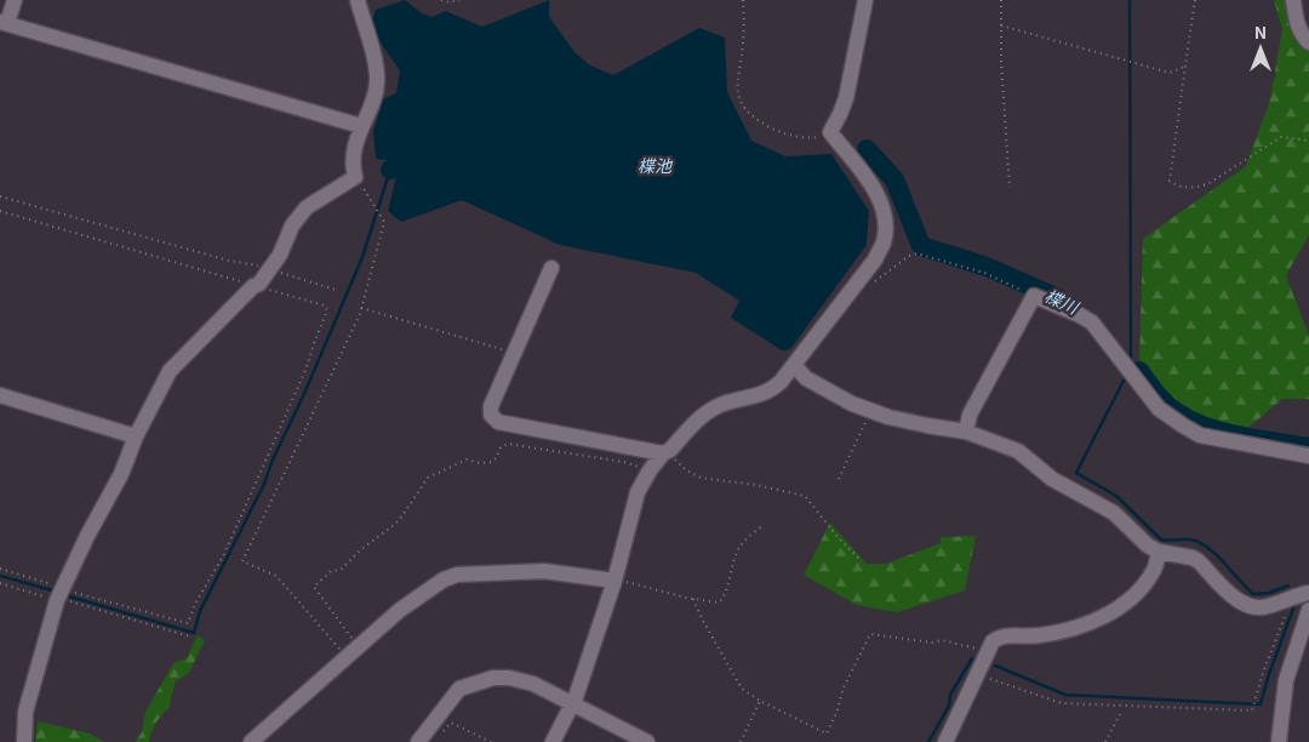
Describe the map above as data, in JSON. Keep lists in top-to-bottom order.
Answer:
{
  "water": ["楪池", "楪川"],
  "north": "top"
}
